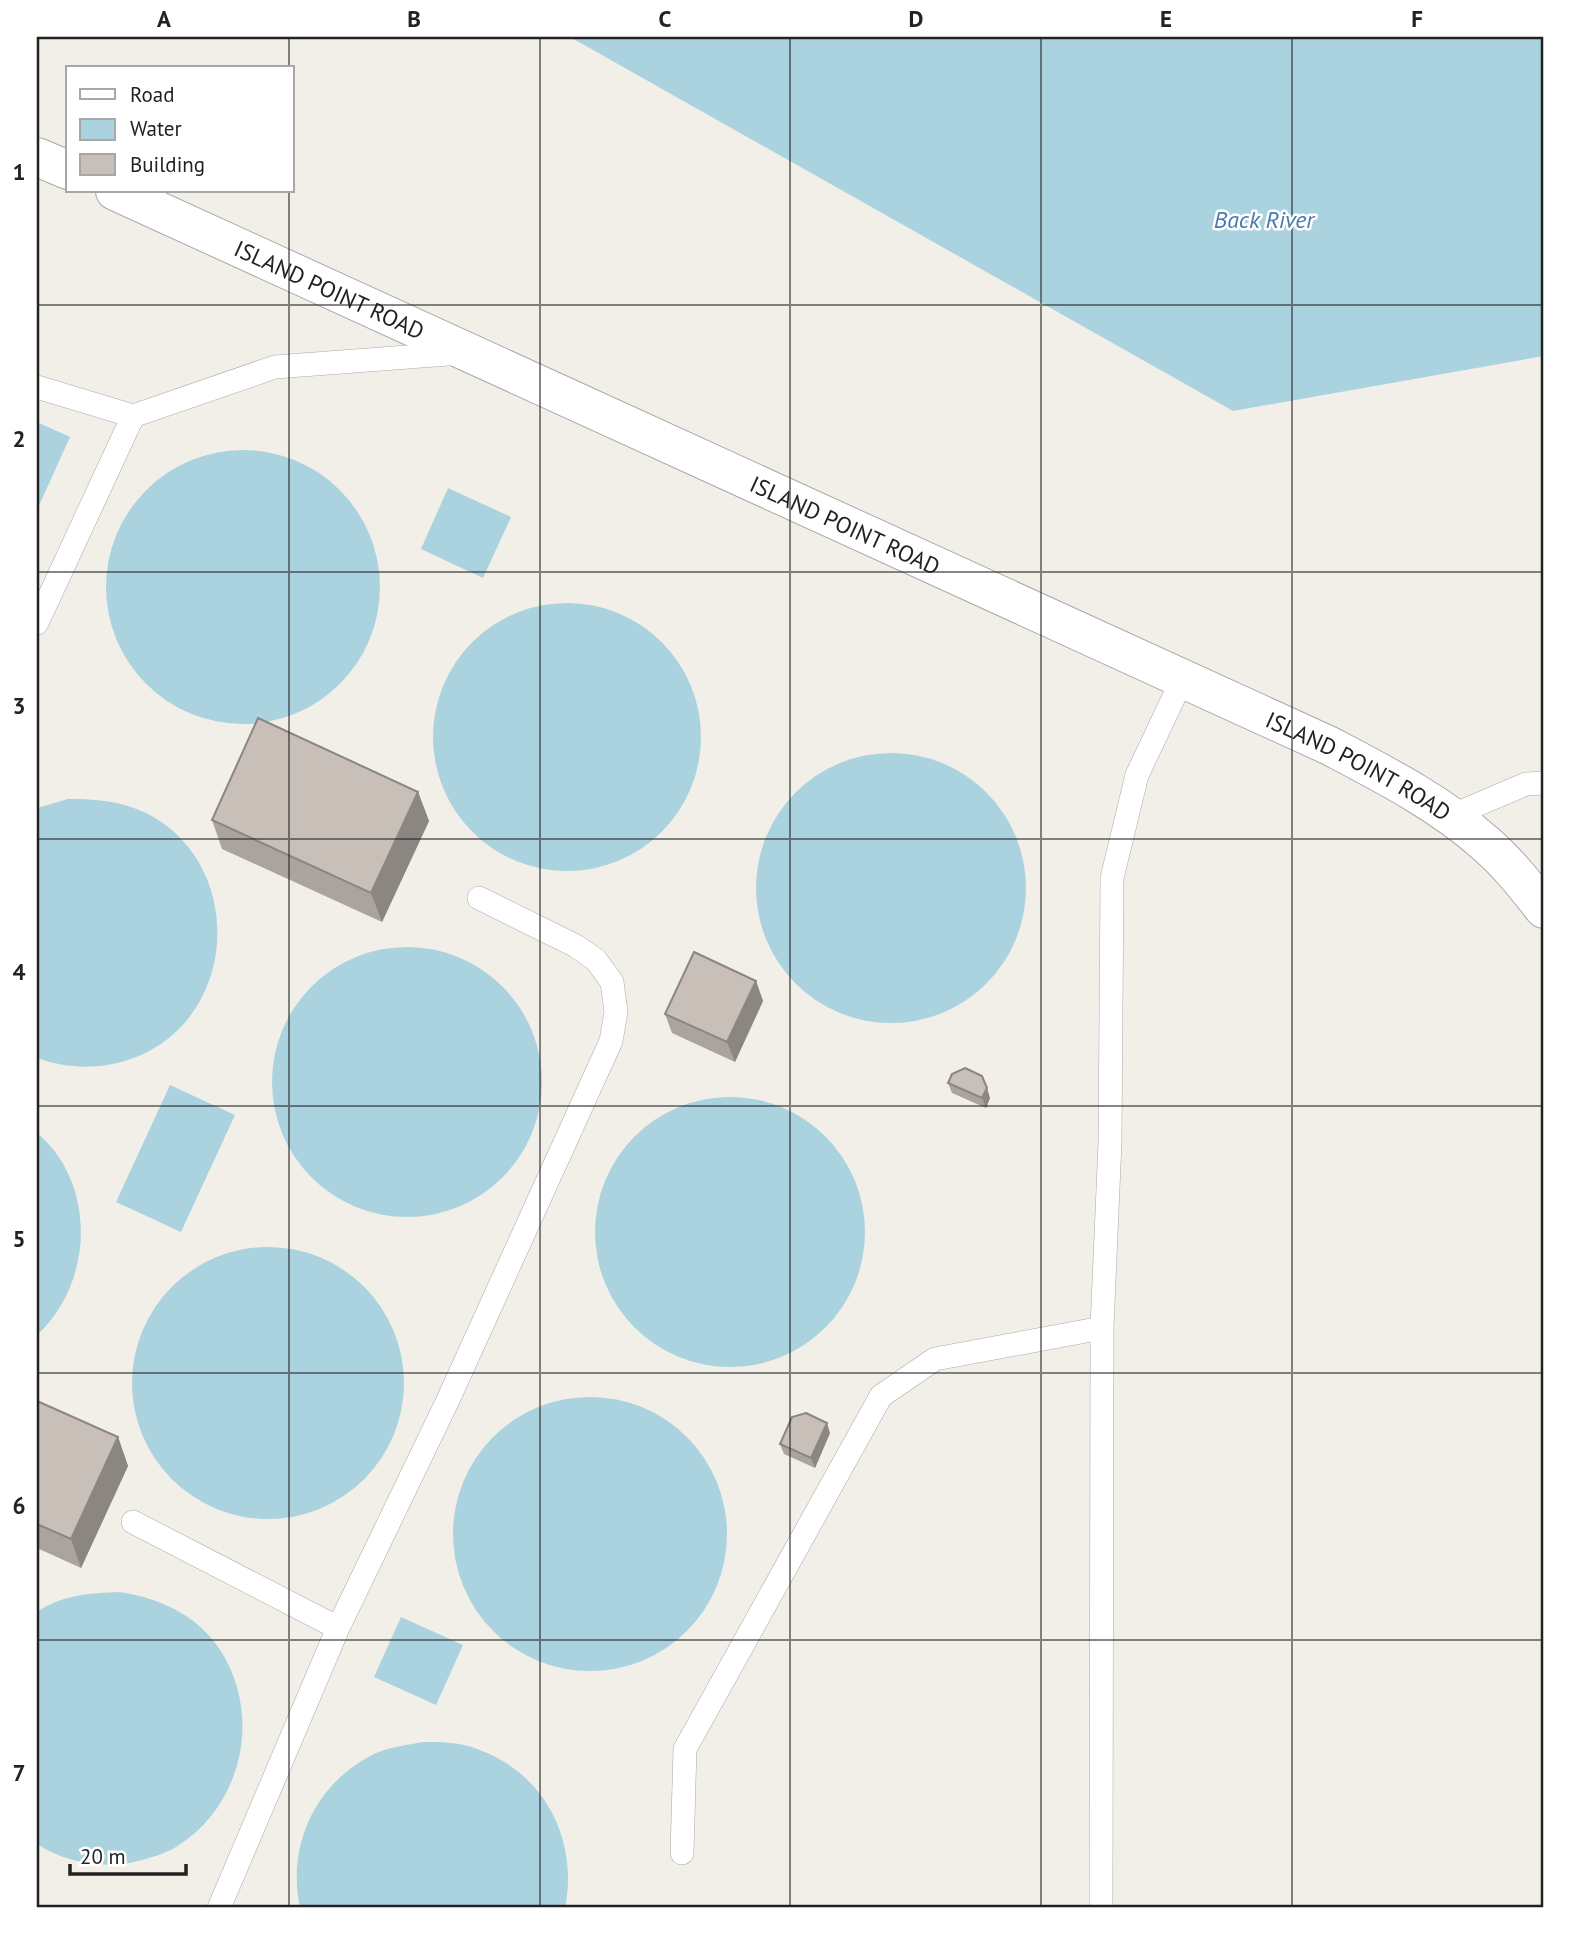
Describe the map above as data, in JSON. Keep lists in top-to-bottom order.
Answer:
{
  "streets": {
    "street": ["ISLAND POINT ROAD"]
  },
  "water": ["Back River"],
  "legend": ["Road", "Water", "Building"],
  "scale_bar": "20 m",
  "grid": {
    "columns": [
      "A",
      "B",
      "C",
      "D",
      "E",
      "F"
    ],
    "rows": [
      "1",
      "2",
      "3",
      "4",
      "5",
      "6",
      "7"
    ]
  }
}
